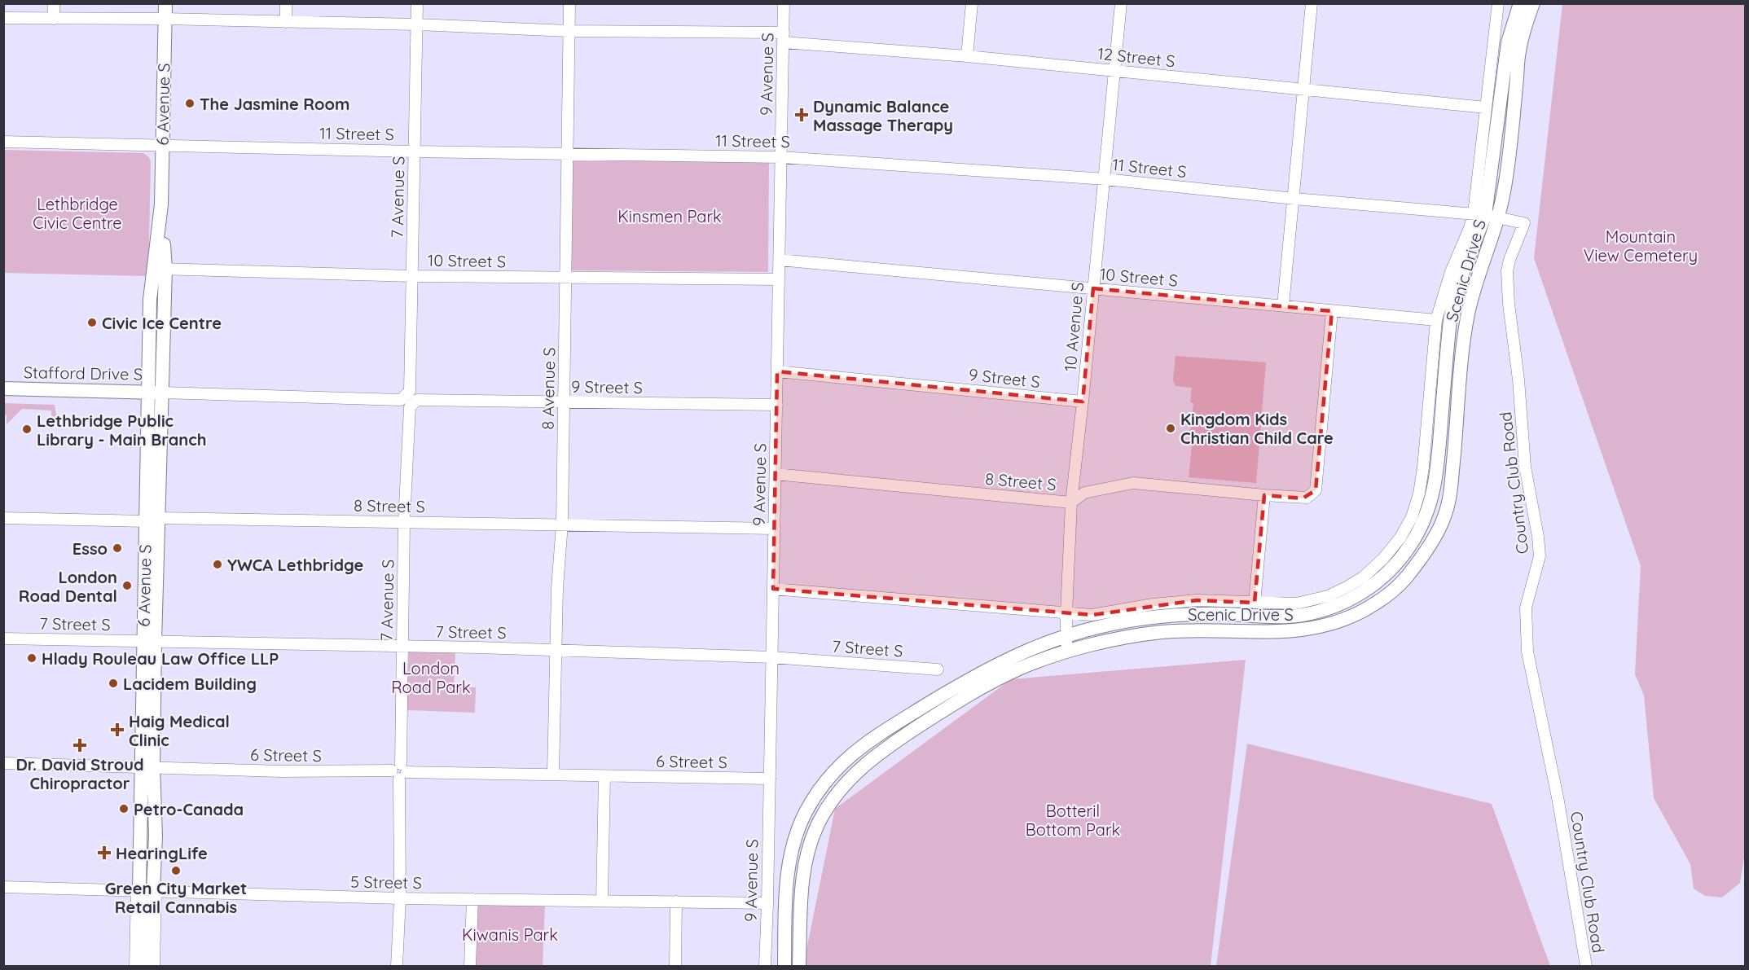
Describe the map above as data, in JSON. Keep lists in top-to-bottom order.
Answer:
{
  "streets": {
    "highway": ["6 Avenue S"],
    "main road": ["Scenic Drive S", "Stafford Drive S"],
    "street": [
      "12 Street S",
      "9 Avenue S",
      "11 Street S",
      "7 Avenue S",
      "10 Street S",
      "10 Avenue S",
      "9 Street S",
      "8 Avenue S",
      "8 Street S",
      "Country Club Road",
      "7 Street S",
      "6 Street S",
      "5 Street S"
    ]
  },
  "crossings": [
    ["12 Street S", "9 Avenue S"],
    ["12 Street S", "6 Avenue S"],
    ["12 Street S", "7 Avenue S"],
    ["12 Street S", "Scenic Drive S"],
    ["12 Street S", "10 Avenue S"],
    ["12 Street S", "8 Avenue S"],
    ["9 Avenue S", "11 Street S"],
    ["9 Avenue S", "10 Street S"],
    ["9 Avenue S", "Scenic Drive S"],
    ["9 Avenue S", "9 Street S"],
    ["9 Avenue S", "8 Street S"],
    ["9 Avenue S", "7 Street S"],
    ["9 Avenue S", "6 Street S"],
    ["9 Avenue S", "5 Street S"],
    ["6 Avenue S", "11 Street S"],
    ["6 Avenue S", "7 Avenue S"],
    ["6 Avenue S", "10 Street S"],
    ["6 Avenue S", "Stafford Drive S"],
    ["6 Avenue S", "8 Street S"],
    ["6 Avenue S", "7 Street S"],
    ["6 Avenue S", "6 Street S"],
    ["6 Avenue S", "5 Street S"],
    ["11 Street S", "7 Avenue S"],
    ["11 Street S", "Scenic Drive S"],
    ["11 Street S", "10 Avenue S"],
    ["11 Street S", "8 Avenue S"],
    ["11 Street S", "Country Club Road"],
    ["7 Avenue S", "10 Street S"],
    ["7 Avenue S", "Stafford Drive S"],
    ["7 Avenue S", "9 Street S"],
    ["7 Avenue S", "8 Street S"],
    ["7 Avenue S", "7 Street S"],
    ["7 Avenue S", "6 Street S"],
    ["7 Avenue S", "5 Street S"],
    ["10 Street S", "Scenic Drive S"],
    ["10 Street S", "10 Avenue S"],
    ["10 Street S", "8 Avenue S"],
    ["10 Street S", "8 Street S"],
    ["Scenic Drive S", "10 Avenue S"],
    ["Scenic Drive S", "Country Club Road"],
    ["10 Avenue S", "9 Street S"],
    ["10 Avenue S", "8 Street S"],
    ["9 Street S", "8 Avenue S"],
    ["8 Avenue S", "8 Street S"],
    ["8 Avenue S", "7 Street S"],
    ["8 Avenue S", "6 Street S"]
  ],
  "parks": [
    "Lethbridge Civic Centre",
    "Kinsmen Park",
    "Mountain View Cemetery",
    "London Road Park",
    "Botteril Bottom Park",
    "Kiwanis Park"
  ],
  "places": {
    "other": [
      "The Jasmine Room",
      "Civic Ice Centre",
      "Kingdom Kids Christian Child Care",
      "Lethbridge Public Library - Main Branch",
      "Esso",
      "YWCA Lethbridge",
      "London Road Dental",
      "Hlady Rouleau Law Office LLP",
      "Lacidem Building",
      "Petro-Canada",
      "Green City Market Retail Cannabis"
    ],
    "health": [
      "Dynamic Balance Massage Therapy",
      "Haig Medical Clinic",
      "Dr. David Stroud Chiropractor",
      "HearingLife"
    ]
  }
}
